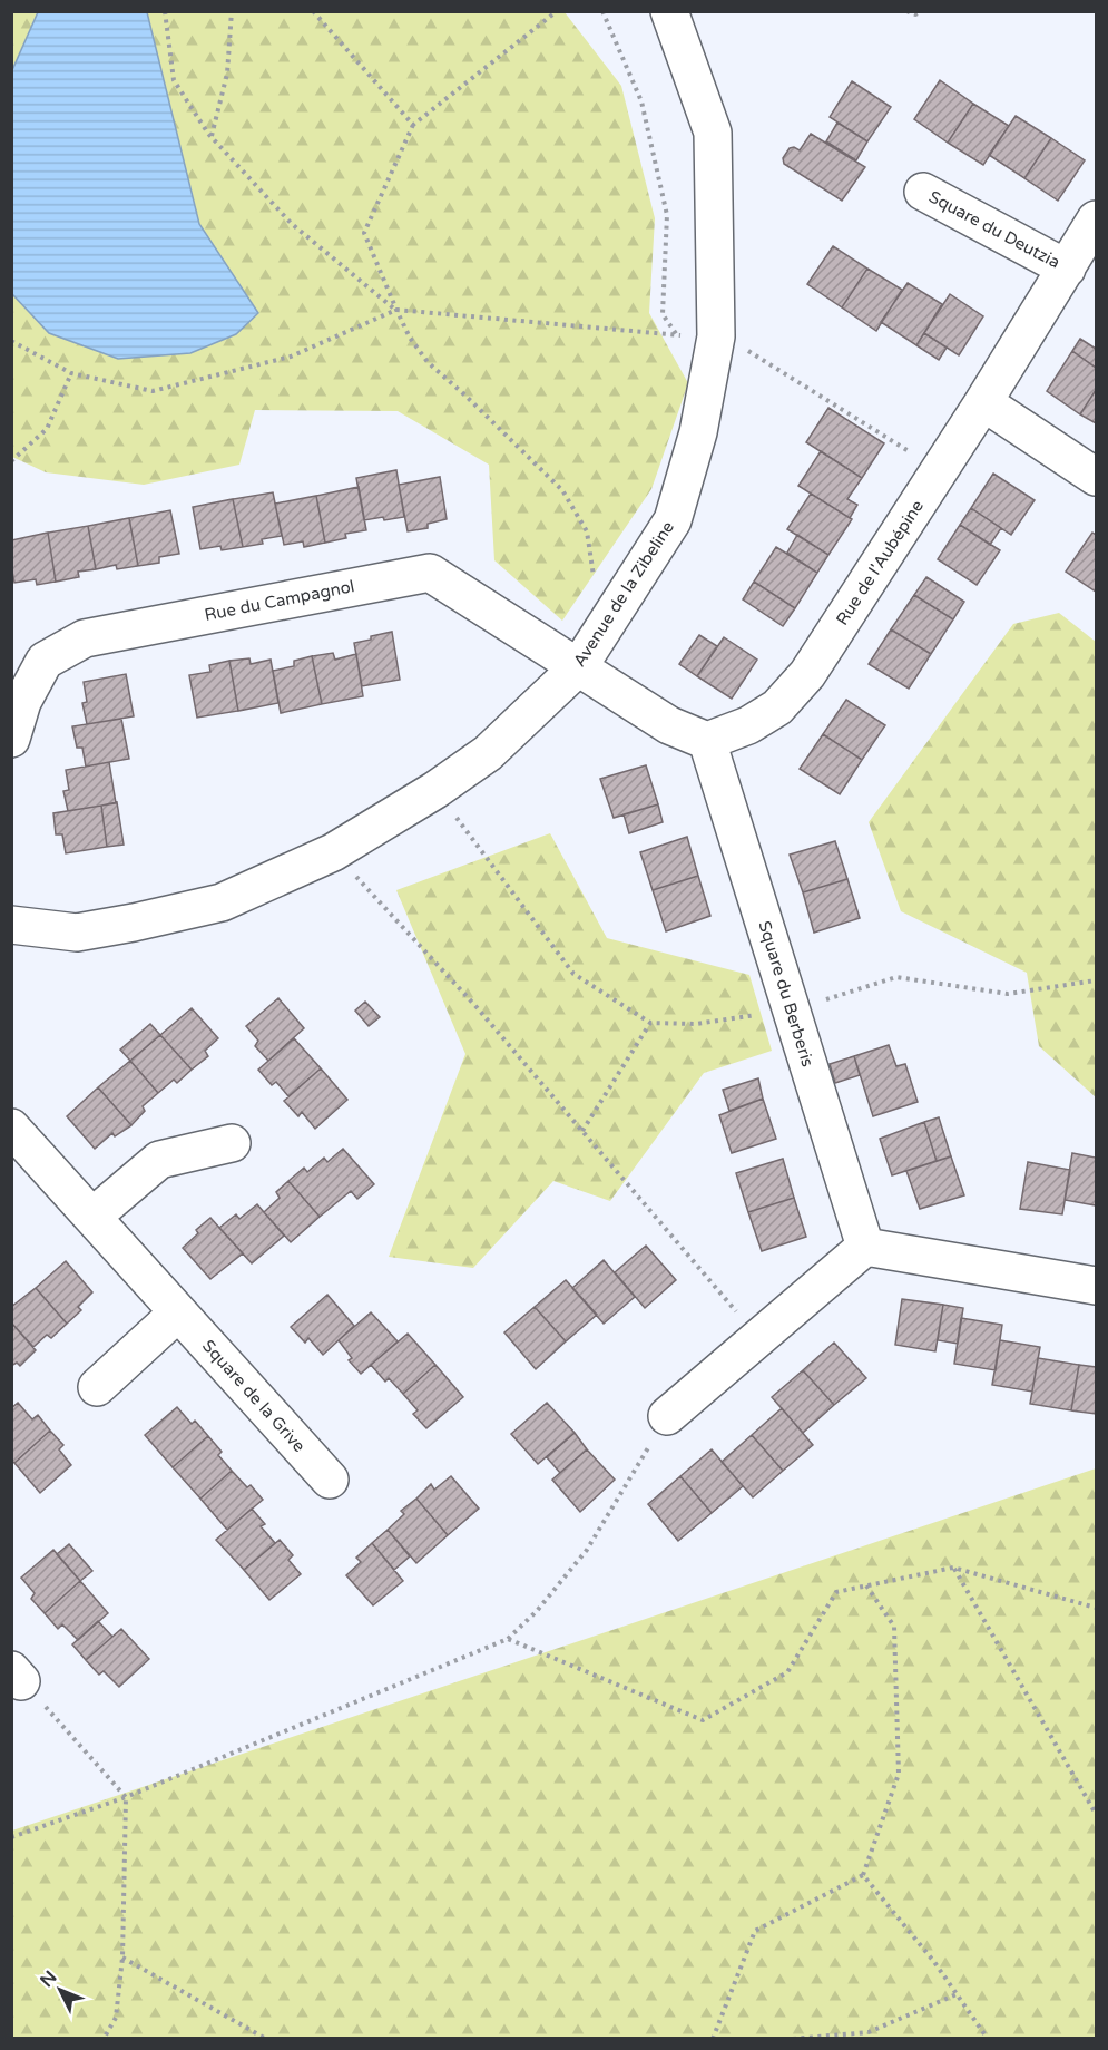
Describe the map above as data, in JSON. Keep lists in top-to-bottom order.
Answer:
{
  "streets": {
    "street": [
      "Square du Deutzia",
      "Rue de l'Aubépine",
      "Avenue de la Zibeline",
      "Rue du Campagnol",
      "Square du Berberis",
      "Square de la Grive"
    ]
  },
  "crossings": [
    ["Square du Deutzia", "Rue de l'Aubépine"],
    ["Rue de l'Aubépine", "Square du Berberis"],
    ["Avenue de la Zibeline", "Rue du Campagnol"]
  ],
  "north": "top left"
}
